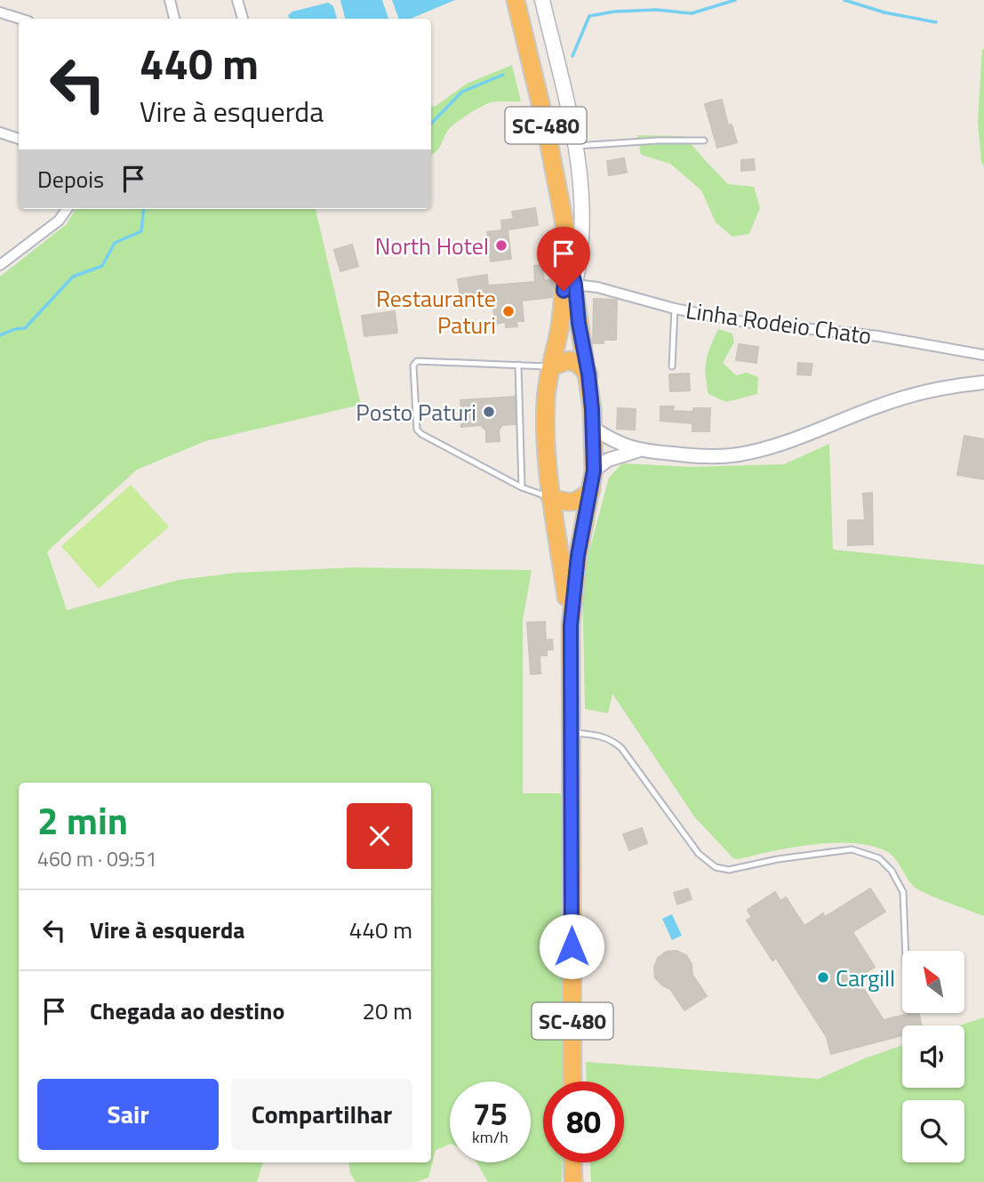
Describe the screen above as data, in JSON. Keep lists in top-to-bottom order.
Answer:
{
  "streets": {
    "highway": ["SC-480"],
    "street": ["Linha Rodeio Chato"]
  },
  "crossings": [
    ["SC-480", "Linha Rodeio Chato"]
  ],
  "places": [
    "North Hotel",
    "Restaurante Paturi",
    "Posto Paturi",
    "Cargill"
  ],
  "north": "top left",
  "page": {
    "turn": ["440 m", "Vire à esquerda"],
    "then": "Depois",
    "heading": ["2 min", "460 m · 09:51"],
    "list": [
      {
        "name": "Vire à esquerda",
        "value": "440 m"
      },
      {
        "name": "Chegada ao destino",
        "value": "20 m"
      }
    ],
    "buttons": ["Sair", "Compartilhar"],
    "speed": "75 km/h",
    "limit": "80"
  }
}
